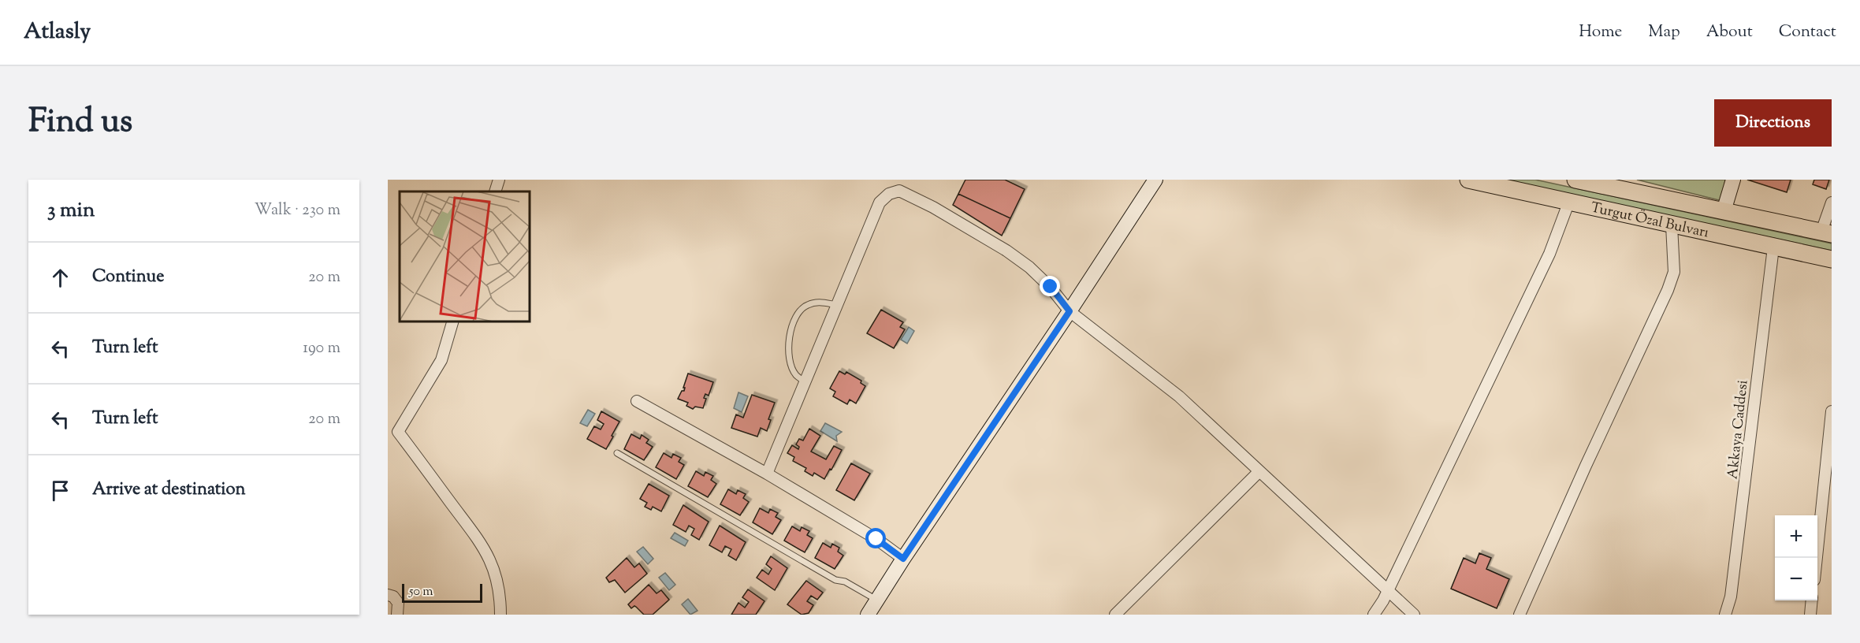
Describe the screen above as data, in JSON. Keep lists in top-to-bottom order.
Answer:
{
  "streets": {
    "main road": ["Turgut Özal Bulvarı"],
    "street": ["Akkaya Caddesi"]
  },
  "crossings": [
    ["Turgut Özal Bulvarı", "Akkaya Caddesi"]
  ],
  "scale_bar": "50 m",
  "page": {
    "header": "Atlasly",
    "nav": [
      "Home",
      "Map",
      "About",
      "Contact"
    ],
    "title": "Find us",
    "buttons": "Directions",
    "heading": ["3 min", "Walk · 230 m"],
    "list": [
      ["Continue", "20 m"],
      ["Turn left", "190 m"],
      ["Turn left", "20 m"],
      "Arrive at destination"
    ],
    "map_buttons": ["+", "−"],
    "scale": "50 m"
  }
}
